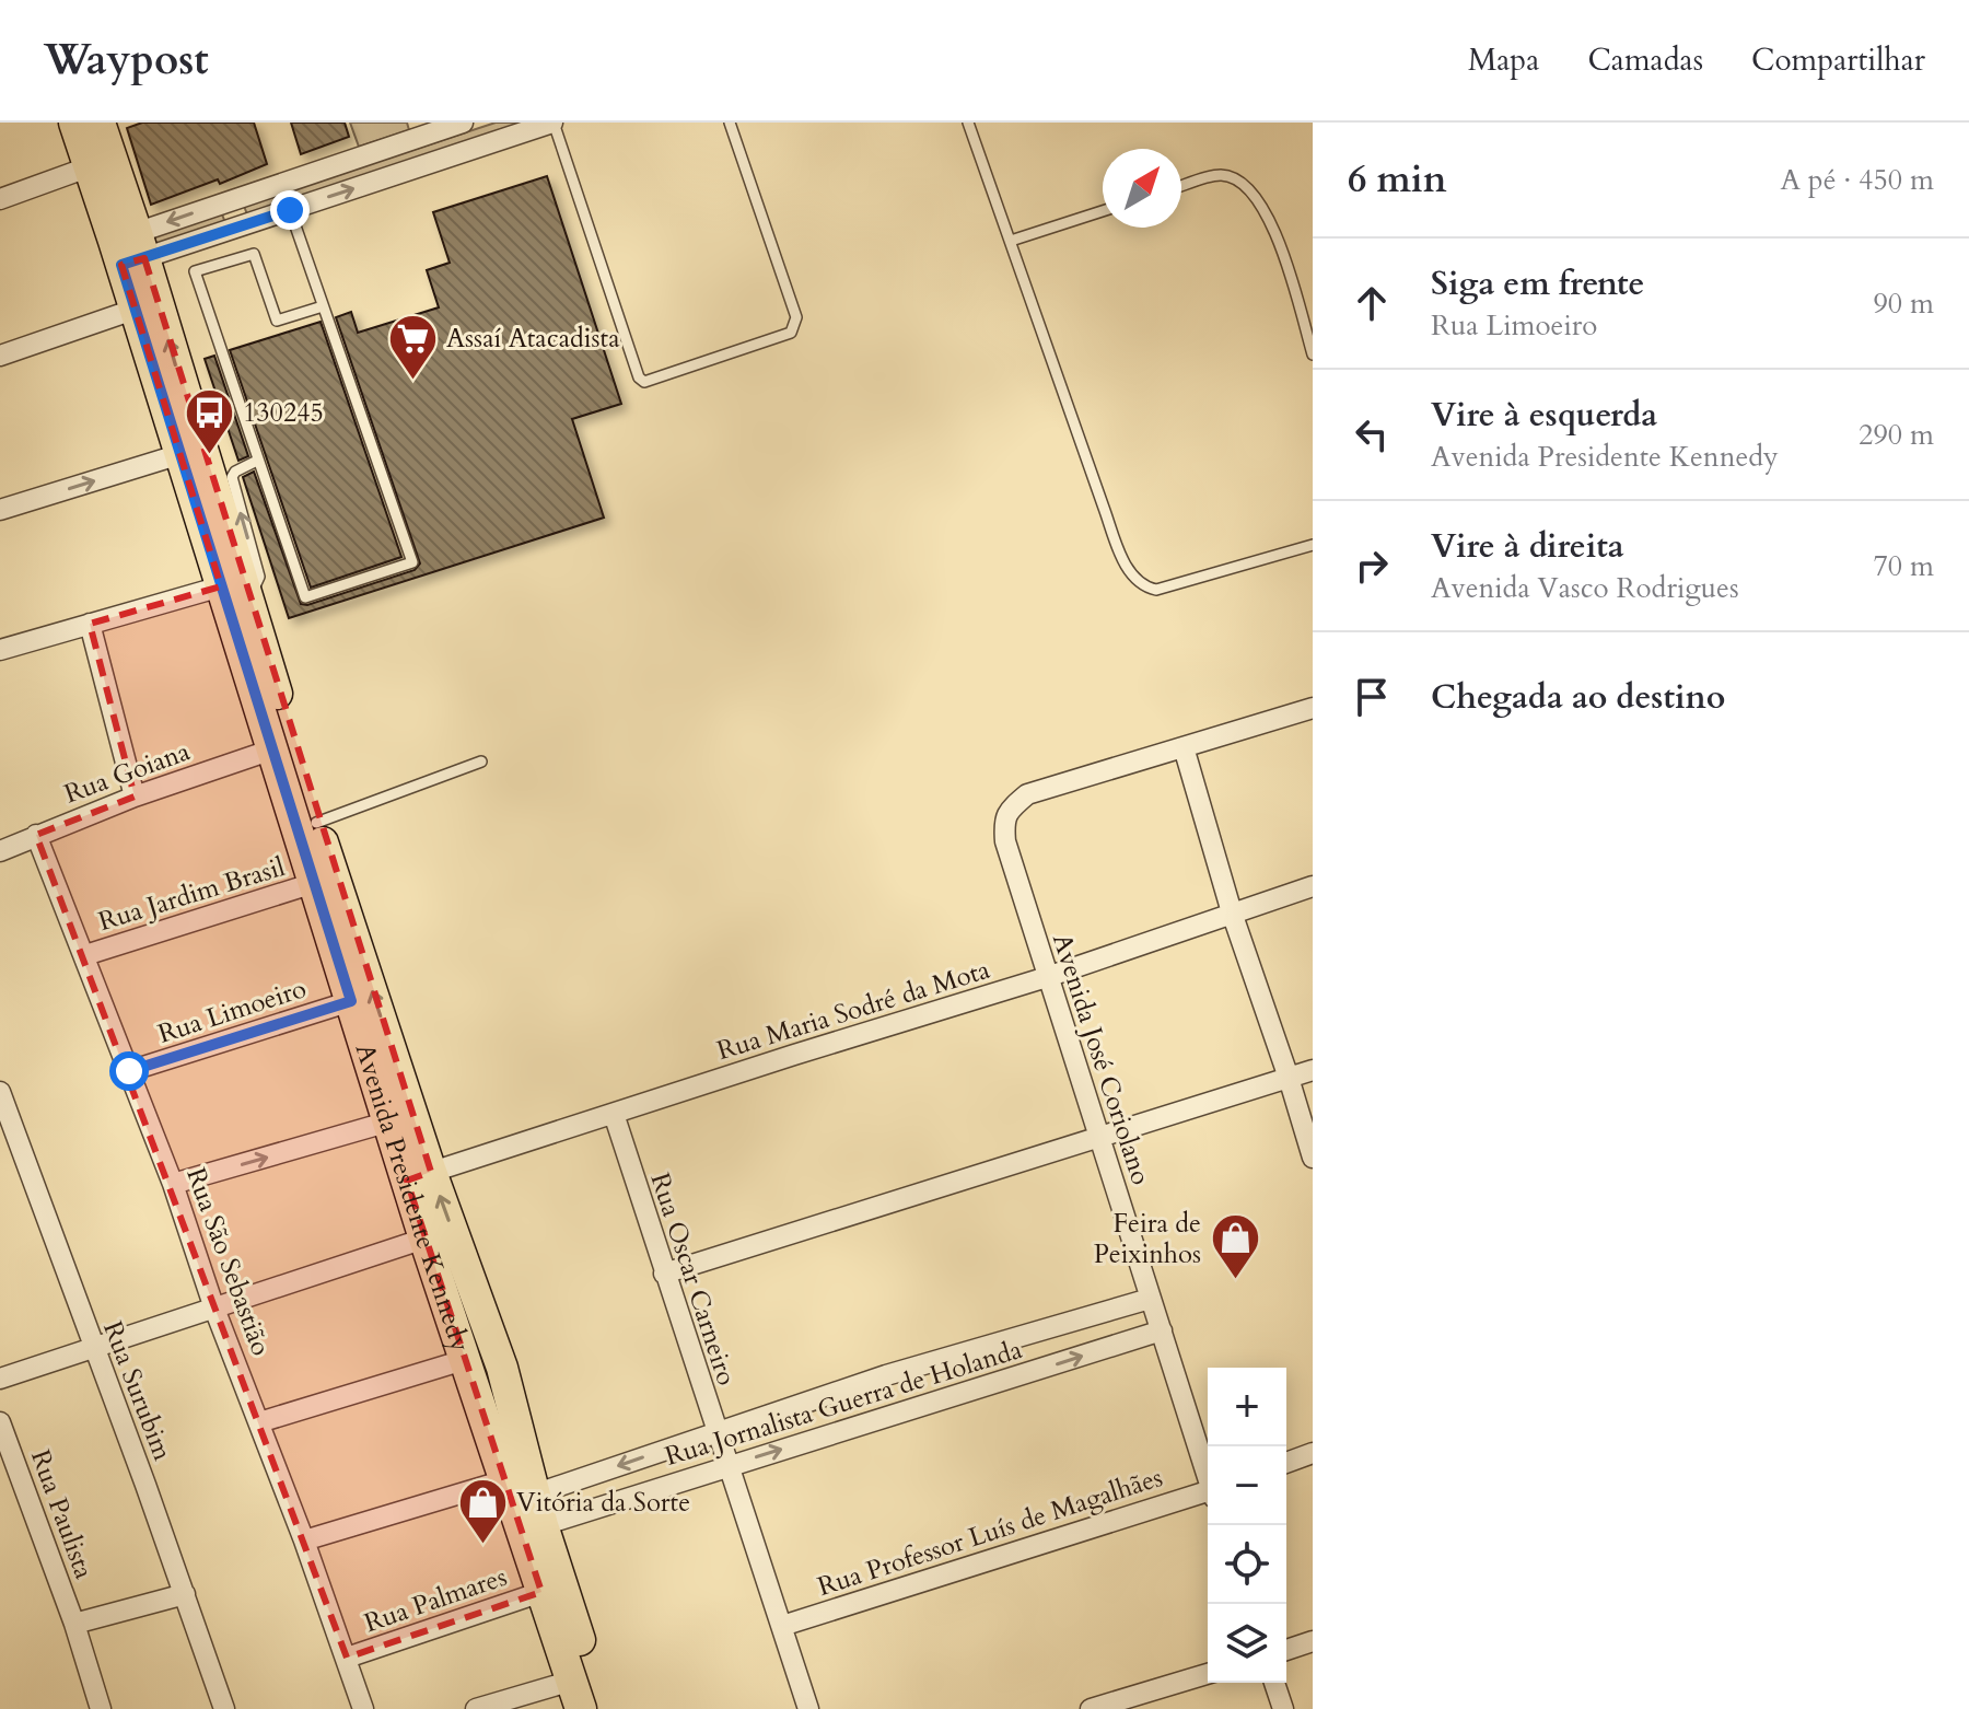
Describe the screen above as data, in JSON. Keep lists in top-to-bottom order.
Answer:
{
  "streets": {
    "main road": ["Avenida Presidente Kennedy"],
    "street": [
      "Rua Goiana",
      "Rua Jardim Brasil",
      "Rua Maria Sodré da Mota",
      "Rua Limoeiro",
      "Avenida José Coriolano",
      "Rua São Sebastião",
      "Rua Oscar Carneiro",
      "Rua Surubim",
      "Rua Jornalista Guerra de Holanda",
      "Rua Paulista",
      "Rua Professor Luís de Magalhães",
      "Rua Palmares"
    ]
  },
  "crossings": [
    ["Rua Goiana", "Avenida Presidente Kennedy"],
    ["Rua Goiana", "Rua São Sebastião"],
    ["Rua Jardim Brasil", "Avenida Presidente Kennedy"],
    ["Rua Jardim Brasil", "Rua São Sebastião"],
    ["Rua Maria Sodré da Mota", "Avenida José Coriolano"],
    ["Rua Maria Sodré da Mota", "Avenida Presidente Kennedy"],
    ["Rua Maria Sodré da Mota", "Rua Oscar Carneiro"],
    ["Rua Limoeiro", "Avenida Presidente Kennedy"],
    ["Rua Limoeiro", "Rua São Sebastião"],
    ["Avenida José Coriolano", "Rua Jornalista Guerra de Holanda"],
    ["Avenida Presidente Kennedy", "Rua Jornalista Guerra de Holanda"],
    ["Avenida Presidente Kennedy", "Rua Palmares"],
    ["Rua São Sebastião", "Rua Palmares"],
    ["Rua Oscar Carneiro", "Rua Jornalista Guerra de Holanda"],
    ["Rua Oscar Carneiro", "Rua Professor Luís de Magalhães"]
  ],
  "places": {
    "supermarket": ["Assaí Atacadista"],
    "bus stop": ["130245"],
    "shop": ["Feira de Peixinhos", "Vitória da Sorte"]
  },
  "north": "top right",
  "page": {
    "header": "Waypost",
    "nav": ["Mapa", "Camadas", "Compartilhar"],
    "heading": ["6 min", "A pé · 450 m"],
    "list": [
      ["Siga em frente", "Rua Limoeiro", "90 m"],
      ["Vire à esquerda", "Avenida Presidente Kennedy", "290 m"],
      ["Vire à direita", "Avenida Vasco Rodrigues", "70 m"],
      "Chegada ao destino"
    ],
    "map_buttons": ["+", "−"]
  }
}
